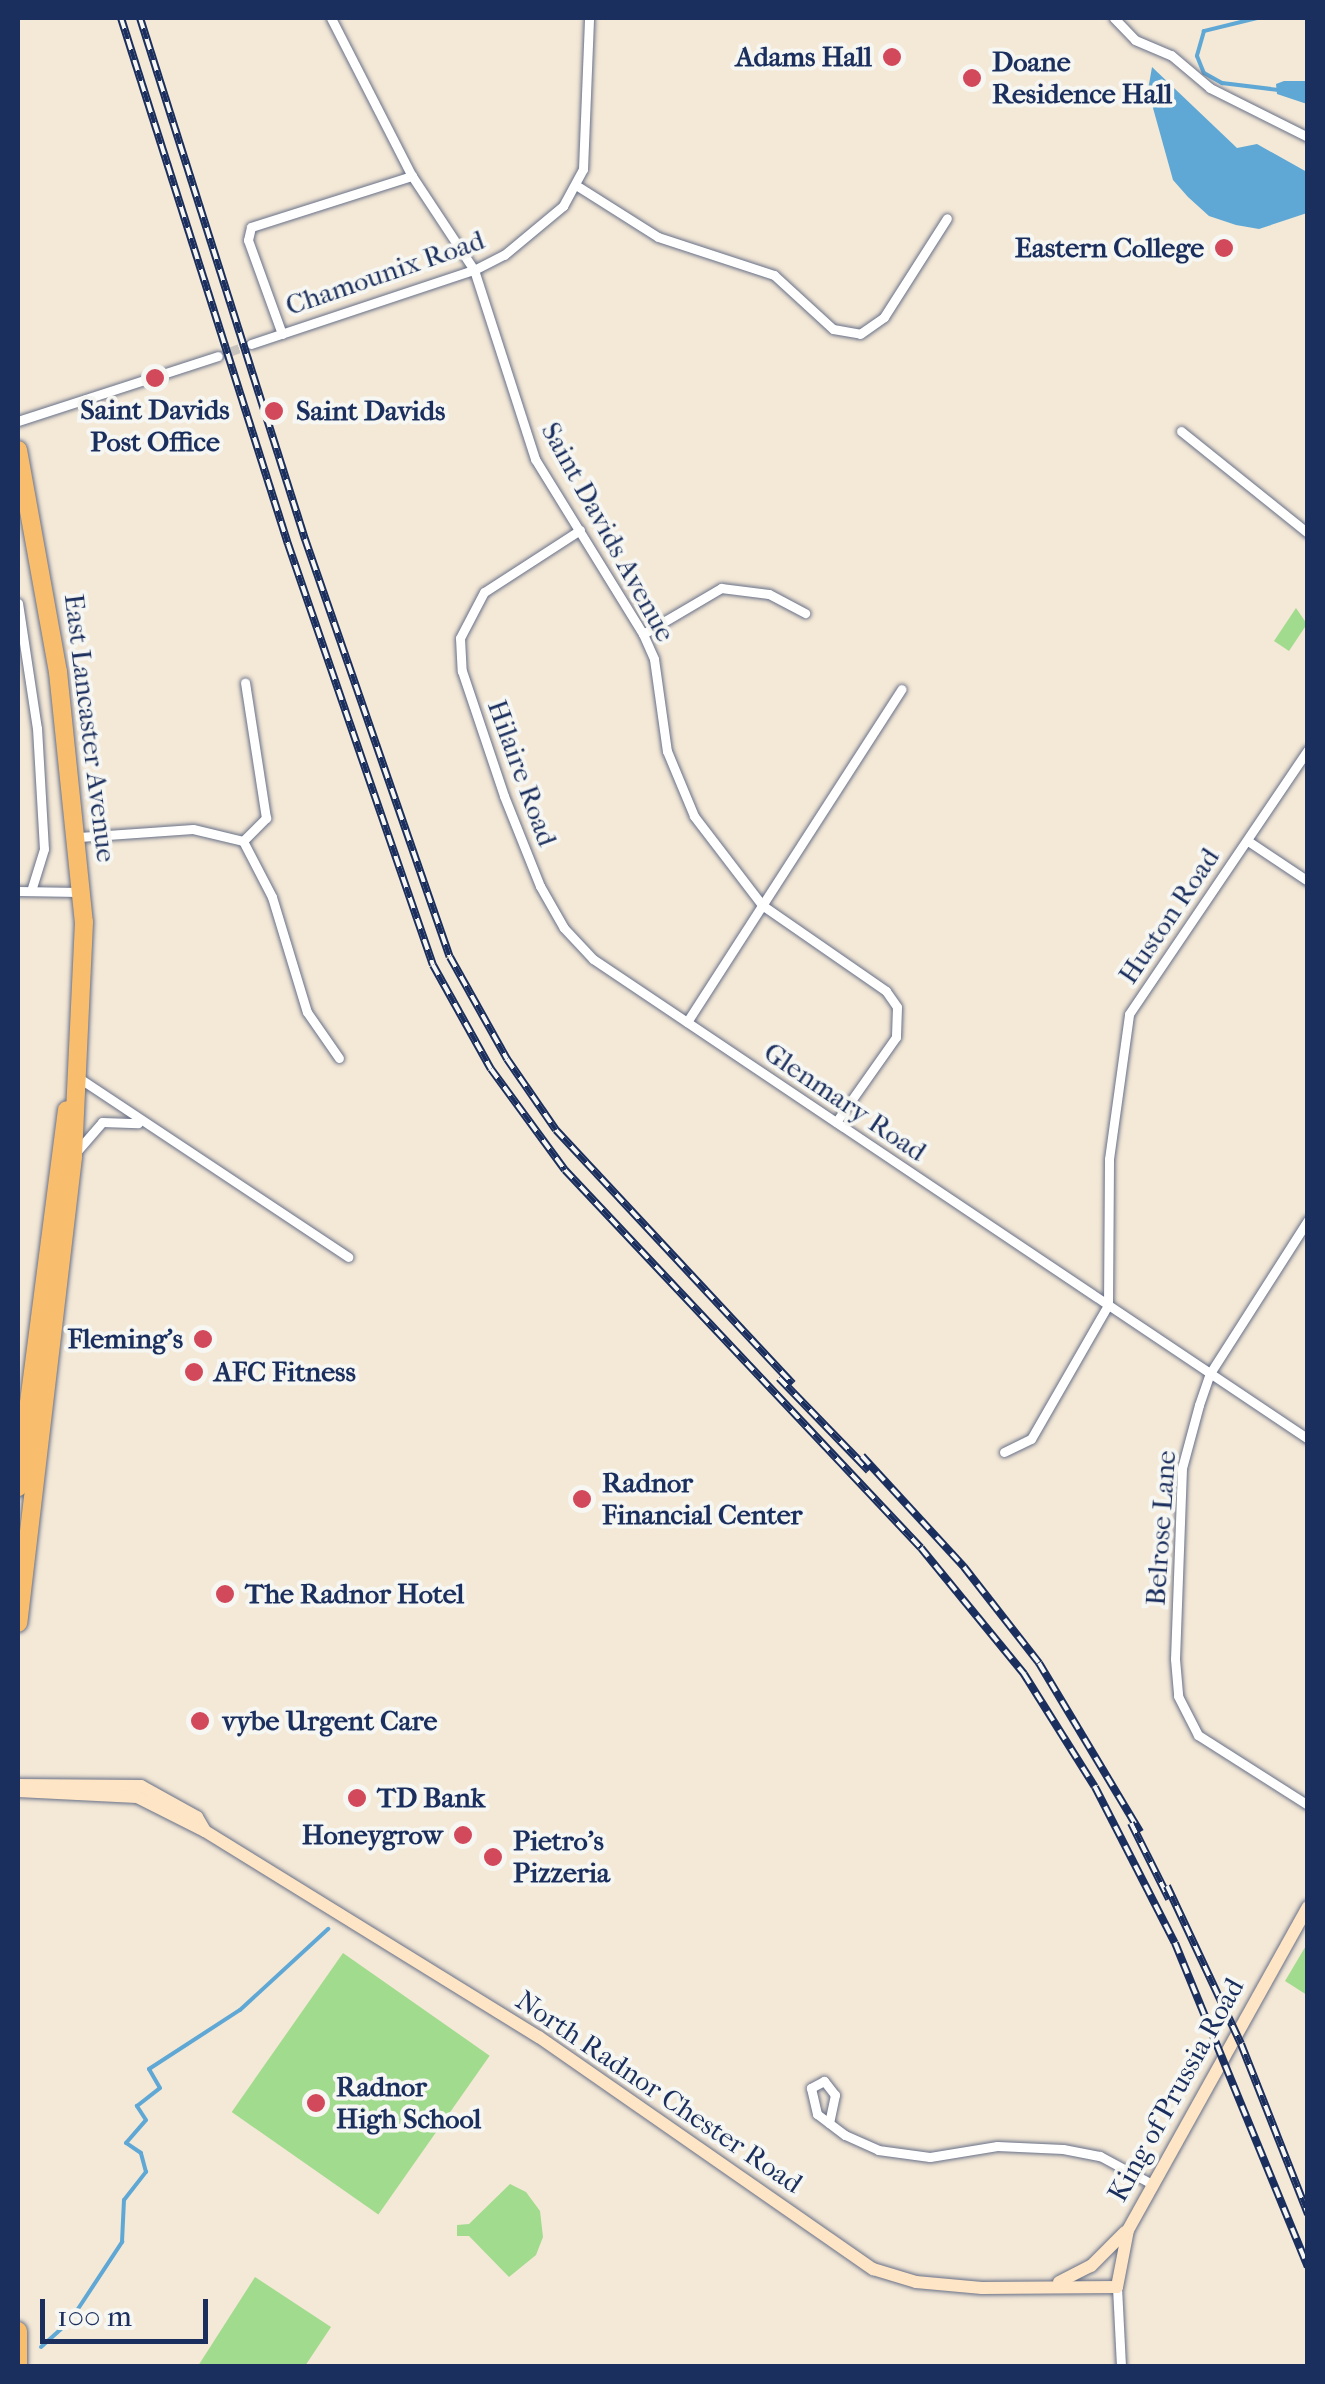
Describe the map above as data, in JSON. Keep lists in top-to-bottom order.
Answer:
{
  "streets": {
    "highway": ["East Lancaster Avenue"],
    "main road": ["King of Prussia Road", "North Radnor Chester Road"],
    "street": [
      "Chamounix Road",
      "Saint Davids Avenue",
      "Hilaire Road",
      "Huston Road",
      "Glenmary Road",
      "Belrose Lane"
    ]
  },
  "crossings": [
    ["Chamounix Road", "Saint Davids Avenue"],
    ["Saint Davids Avenue", "Hilaire Road"],
    ["Hilaire Road", "Glenmary Road"],
    ["Huston Road", "Glenmary Road"],
    ["Glenmary Road", "Belrose Lane"],
    ["King of Prussia Road", "North Radnor Chester Road"]
  ],
  "places": [
    "Adams Hall",
    "Doane Residence Hall",
    "Eastern College",
    "Saint Davids Post Office",
    "Saint Davids",
    "Fleming's",
    "AFC Fitness",
    "Radnor Financial Center",
    "The Radnor Hotel",
    "vybe Urgent Care",
    "TD Bank",
    "Honeygrow",
    "Pietro's Pizzeria",
    "Radnor High School"
  ],
  "scale_bar": "100 m"
}
